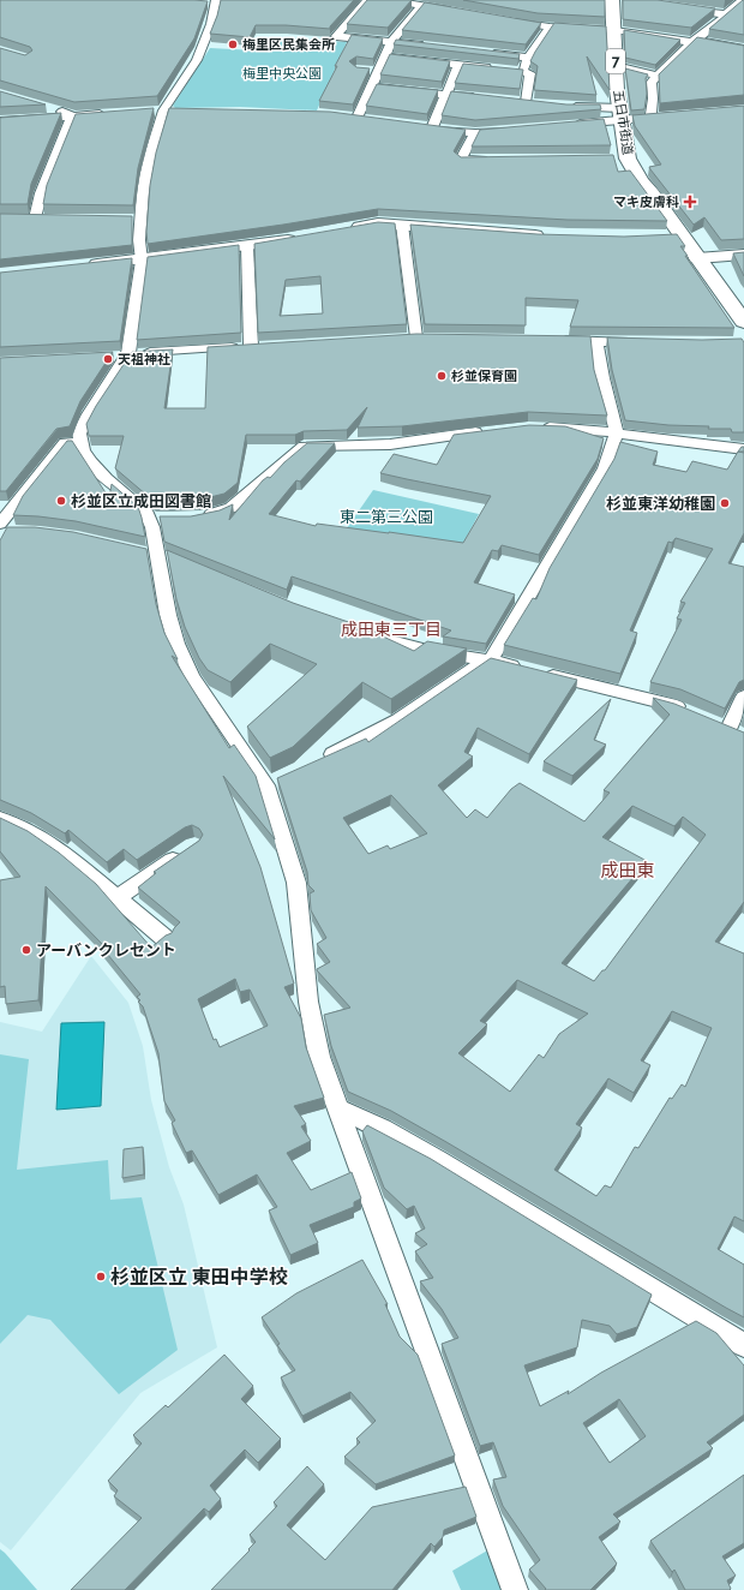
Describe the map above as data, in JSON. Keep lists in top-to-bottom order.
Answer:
{
  "streets": {
    "main road": ["7", "五日市街道"]
  },
  "districts": ["成田東三丁目", "成田東"],
  "parks": ["梅里中央公園", "東二第三公園"],
  "places": {
    "other": [
      "梅里区民集会所",
      "天祖神社",
      "杉並保育園",
      "杉並区立成田図書館",
      "杉並東洋幼稚園",
      "アーバンクレセント",
      "杉並区立 東田中学校"
    ],
    "health": ["マキ皮膚科"]
  }
}
